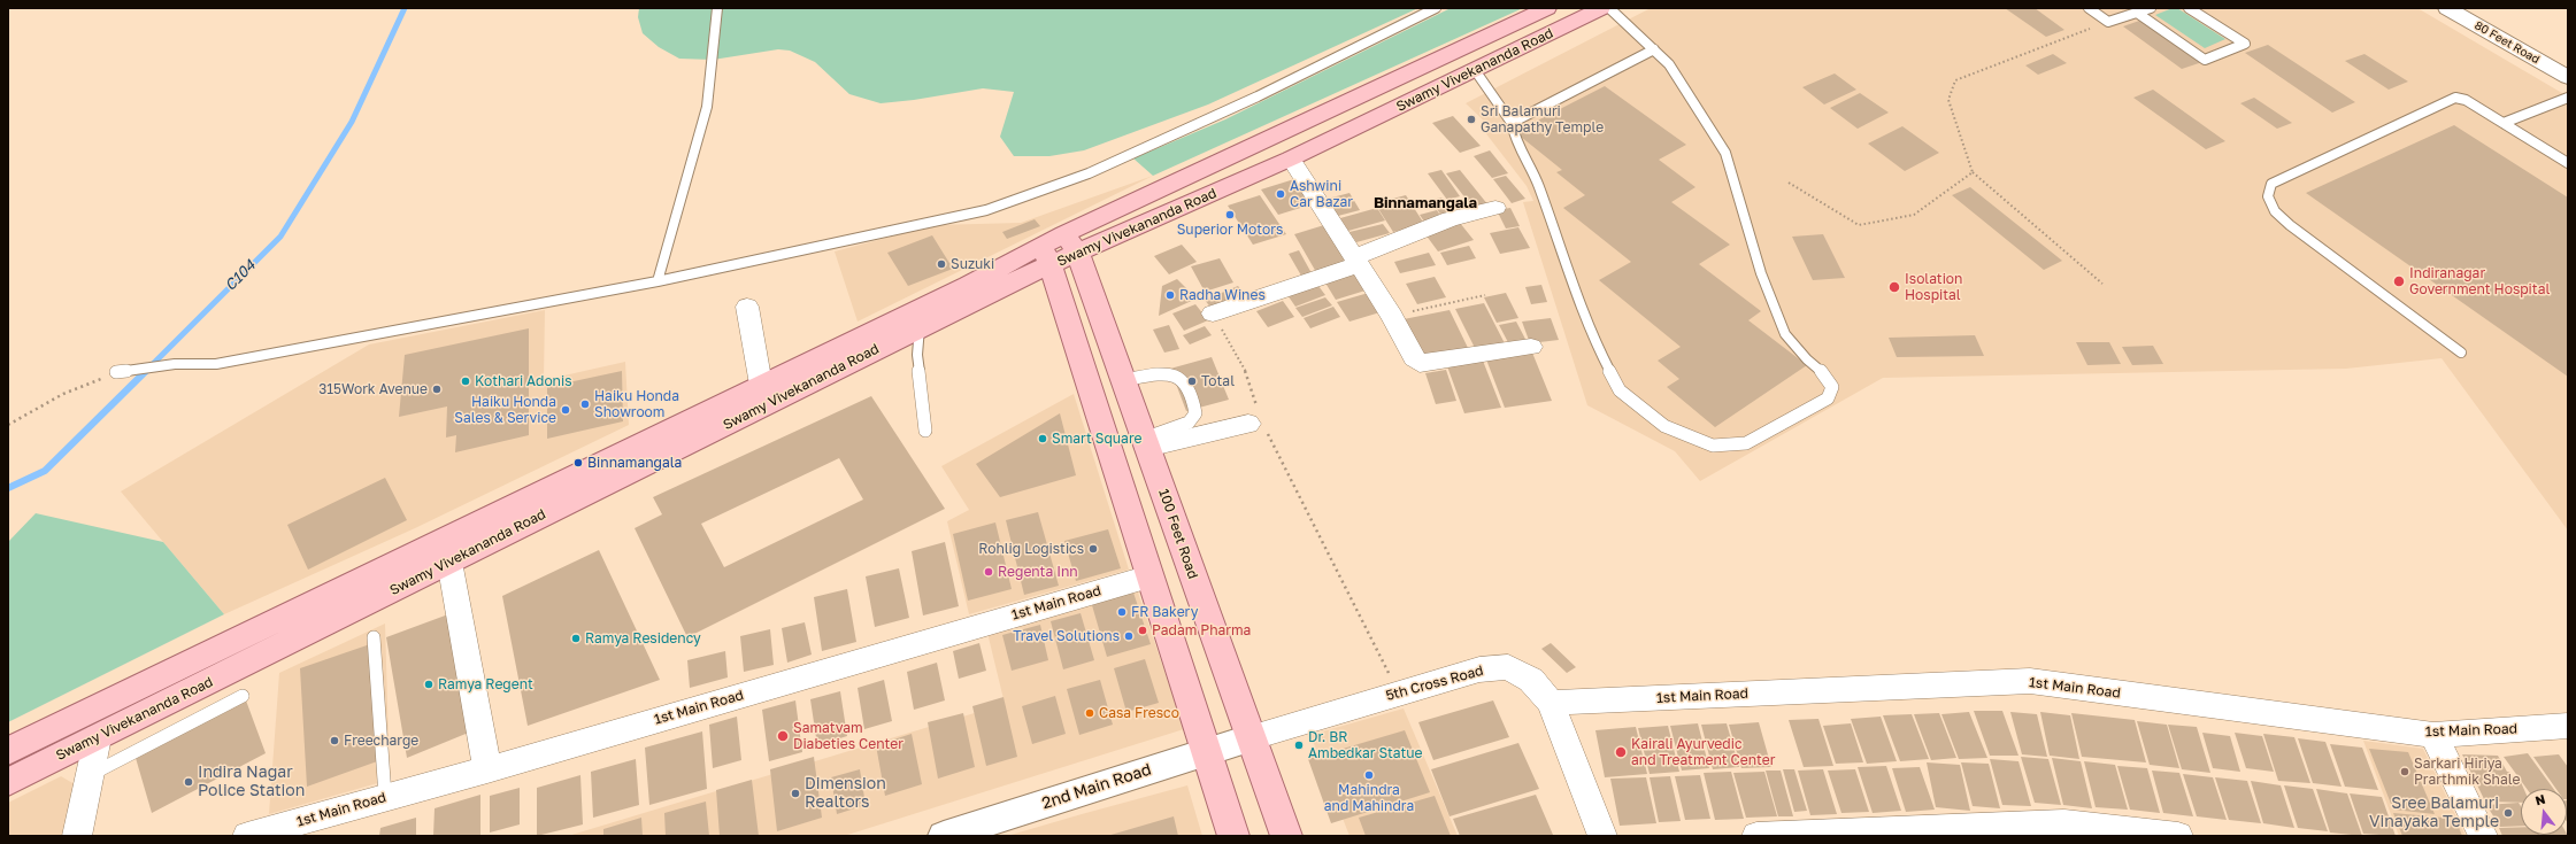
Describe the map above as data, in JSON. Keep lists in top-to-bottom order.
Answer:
{
  "streets": {
    "main road": [
      "80 Feet Road",
      "Swamy Vivekananda Road",
      "100 Feet Road",
      "2nd Main Road"
    ],
    "street": ["1st Main Road", "5th Cross Road"]
  },
  "crossings": [
    ["Swamy Vivekananda Road", "100 Feet Road"],
    ["100 Feet Road", "5th Cross Road"],
    ["100 Feet Road", "2nd Main Road"],
    ["1st Main Road", "5th Cross Road"],
    ["5th Cross Road", "2nd Main Road"]
  ],
  "districts": ["Binnamangala"],
  "water": ["C104"],
  "places": [
    "Sri Balamuri Ganapathy Temple",
    "Ashwini Car Bazar",
    "Superior Motors",
    "Suzuki",
    "Indiranagar Government Hospital",
    "Isolation Hospital",
    "Radha Wines",
    "Kothari Adonis",
    "Total",
    "315Work Avenue",
    "Haiku Honda Showroom",
    "Haiku Honda Sales & Service",
    "Smart Square",
    "Binnamangala",
    "Rohlig Logistics",
    "Regenta Inn",
    "FR Bakery",
    "Padam Pharma",
    "Travel Solutions",
    "Ramya Residency",
    "Ramya Regent",
    "Casa Fresco",
    "Samatvam Diabeties Center",
    "Freecharge",
    "Dr. BR Ambedkar Statue",
    "Kairali Ayurvedic and Treatment Center",
    "Sarkari Hiriya Prarthmik Shale",
    "Mahindra and Mahindra",
    "Indira Nagar Police Station",
    "Dimension Realtors",
    "Sree Balamuri Vinayaka Temple"
  ],
  "north": "top"
}
